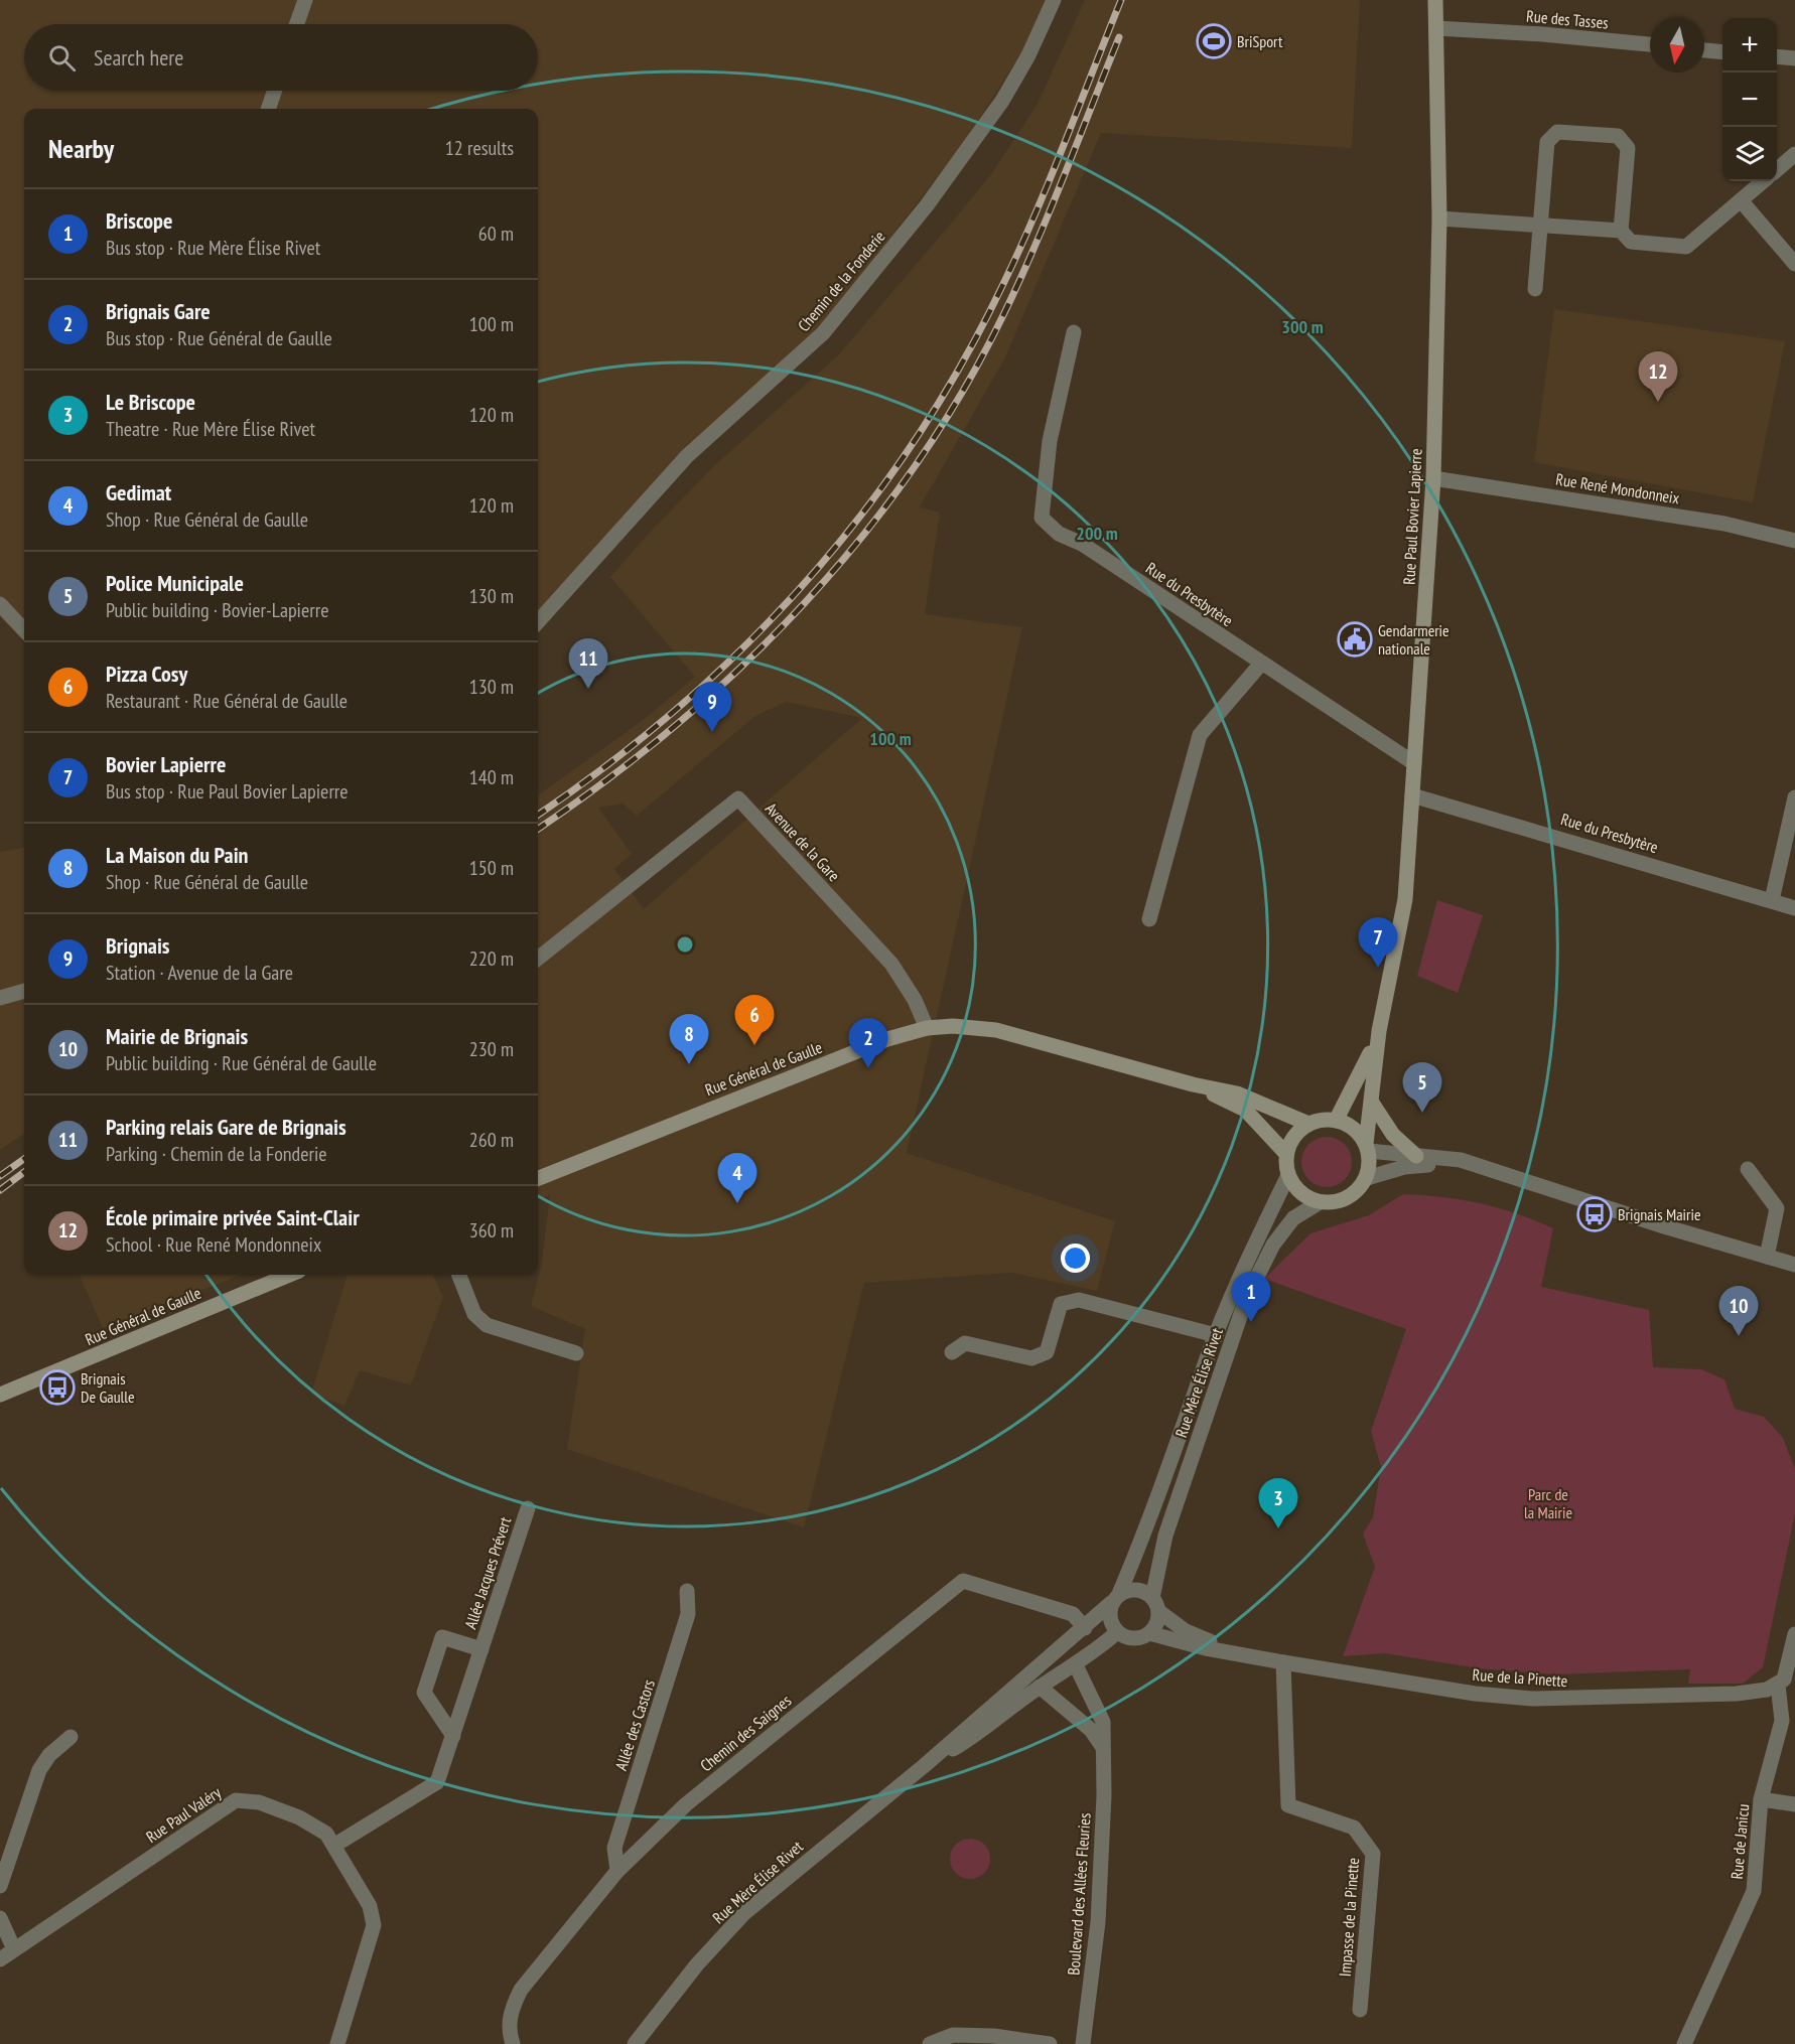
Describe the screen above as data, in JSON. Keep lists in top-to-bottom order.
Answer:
{
  "streets": {
    "main road": ["Rue Paul Bovier Lapierre", "Rue Général de Gaulle"],
    "street": [
      "Rue des Tasses",
      "Chemin de la Fonderie",
      "Rue René Mondonneix",
      "Rue du Presbytère",
      "Avenue de la Gare",
      "Rue Mère Élise Rivet",
      "Allée Jacques Prévert",
      "Rue de la Pinette",
      "Allée des Castors",
      "Chemin des Saignes",
      "Rue Paul Valéry",
      "Rue de Janicu",
      "Boulevard des Allées Fleuries",
      "Impasse de la Pinette"
    ]
  },
  "crossings": [
    ["Rue des Tasses", "Rue Paul Bovier Lapierre"],
    ["Rue René Mondonneix", "Rue Paul Bovier Lapierre"],
    ["Rue Paul Bovier Lapierre", "Rue du Presbytère"],
    ["Avenue de la Gare", "Rue Général de Gaulle"],
    ["Rue Général de Gaulle", "Rue Mère Élise Rivet"],
    ["Rue Mère Élise Rivet", "Rue de la Pinette"],
    ["Rue Mère Élise Rivet", "Chemin des Saignes"],
    ["Rue Mère Élise Rivet", "Boulevard des Allées Fleuries"],
    ["Allée Jacques Prévert", "Rue Paul Valéry"],
    ["Rue de la Pinette", "Rue de Janicu"],
    ["Rue de la Pinette", "Impasse de la Pinette"],
    ["Allée des Castors", "Chemin des Saignes"]
  ],
  "parks": ["Parc de la Mairie"],
  "places": {
    "sports": ["BriSport"],
    "public building": ["Gendarmerie nationale"],
    "bus stop": ["Brignais Mairie", "Brignais De Gaulle"]
  },
  "north": "bottom",
  "page": {
    "map_buttons": ["+", "−"],
    "search": "Search here",
    "heading": ["Nearby", "12 results"],
    "list": [
      {
        "mark": "1",
        "name": "Briscope",
        "note": "Bus stop · Rue Mère Élise Rivet",
        "value": "60 m"
      },
      {
        "mark": "2",
        "name": "Brignais Gare",
        "note": "Bus stop · Rue Général de Gaulle",
        "value": "100 m"
      },
      {
        "mark": "3",
        "name": "Le Briscope",
        "note": "Theatre · Rue Mère Élise Rivet",
        "value": "120 m"
      },
      {
        "mark": "4",
        "name": "Gedimat",
        "note": "Shop · Rue Général de Gaulle",
        "value": "120 m"
      },
      {
        "mark": "5",
        "name": "Police Municipale",
        "note": "Public building · Bovier-Lapierre",
        "value": "130 m"
      },
      {
        "mark": "6",
        "name": "Pizza Cosy",
        "note": "Restaurant · Rue Général de Gaulle",
        "value": "130 m"
      },
      {
        "mark": "7",
        "name": "Bovier Lapierre",
        "note": "Bus stop · Rue Paul Bovier Lapierre",
        "value": "140 m"
      },
      {
        "mark": "8",
        "name": "La Maison du Pain",
        "note": "Shop · Rue Général de Gaulle",
        "value": "150 m"
      },
      {
        "mark": "9",
        "name": "Brignais",
        "note": "Station · Avenue de la Gare",
        "value": "220 m"
      },
      {
        "mark": "10",
        "name": "Mairie de Brignais",
        "note": "Public building · Rue Général de Gaulle",
        "value": "230 m"
      },
      {
        "mark": "11",
        "name": "Parking relais Gare de Brignais",
        "note": "Parking · Chemin de la Fonderie",
        "value": "260 m"
      },
      {
        "mark": "12",
        "name": "École primaire privée Saint-Clair",
        "note": "School · Rue René Mondonneix",
        "value": "360 m"
      }
    ],
    "pins": [
      "12",
      "11",
      "9",
      "7",
      "6",
      "8",
      "2",
      "5",
      "4",
      "1",
      "10",
      "3"
    ]
  },
  "rings": ["300 m", "200 m", "100 m"]
}
